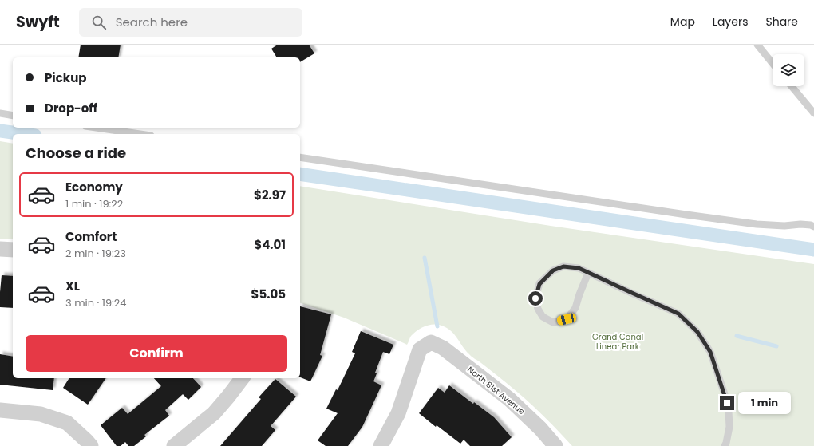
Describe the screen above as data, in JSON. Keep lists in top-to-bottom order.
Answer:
{
  "streets": {
    "street": ["North 81st Avenue"]
  },
  "parks": ["Grand Canal Linear Park"],
  "page": {
    "header": "Swyft",
    "search": "Search here",
    "nav": ["Map", "Layers", "Share"],
    "banner": ["Pickup", "Drop-off"],
    "heading": "Choose a ride",
    "list": [
      {
        "name": "Economy",
        "note": "1 min · 19:22",
        "value": "$2.97"
      },
      {
        "name": "Comfort",
        "note": "2 min · 19:23",
        "value": "$4.01"
      },
      {
        "name": "XL",
        "note": "3 min · 19:24",
        "value": "$5.05"
      }
    ],
    "buttons": "Confirm",
    "bubble": "1 min"
  }
}
